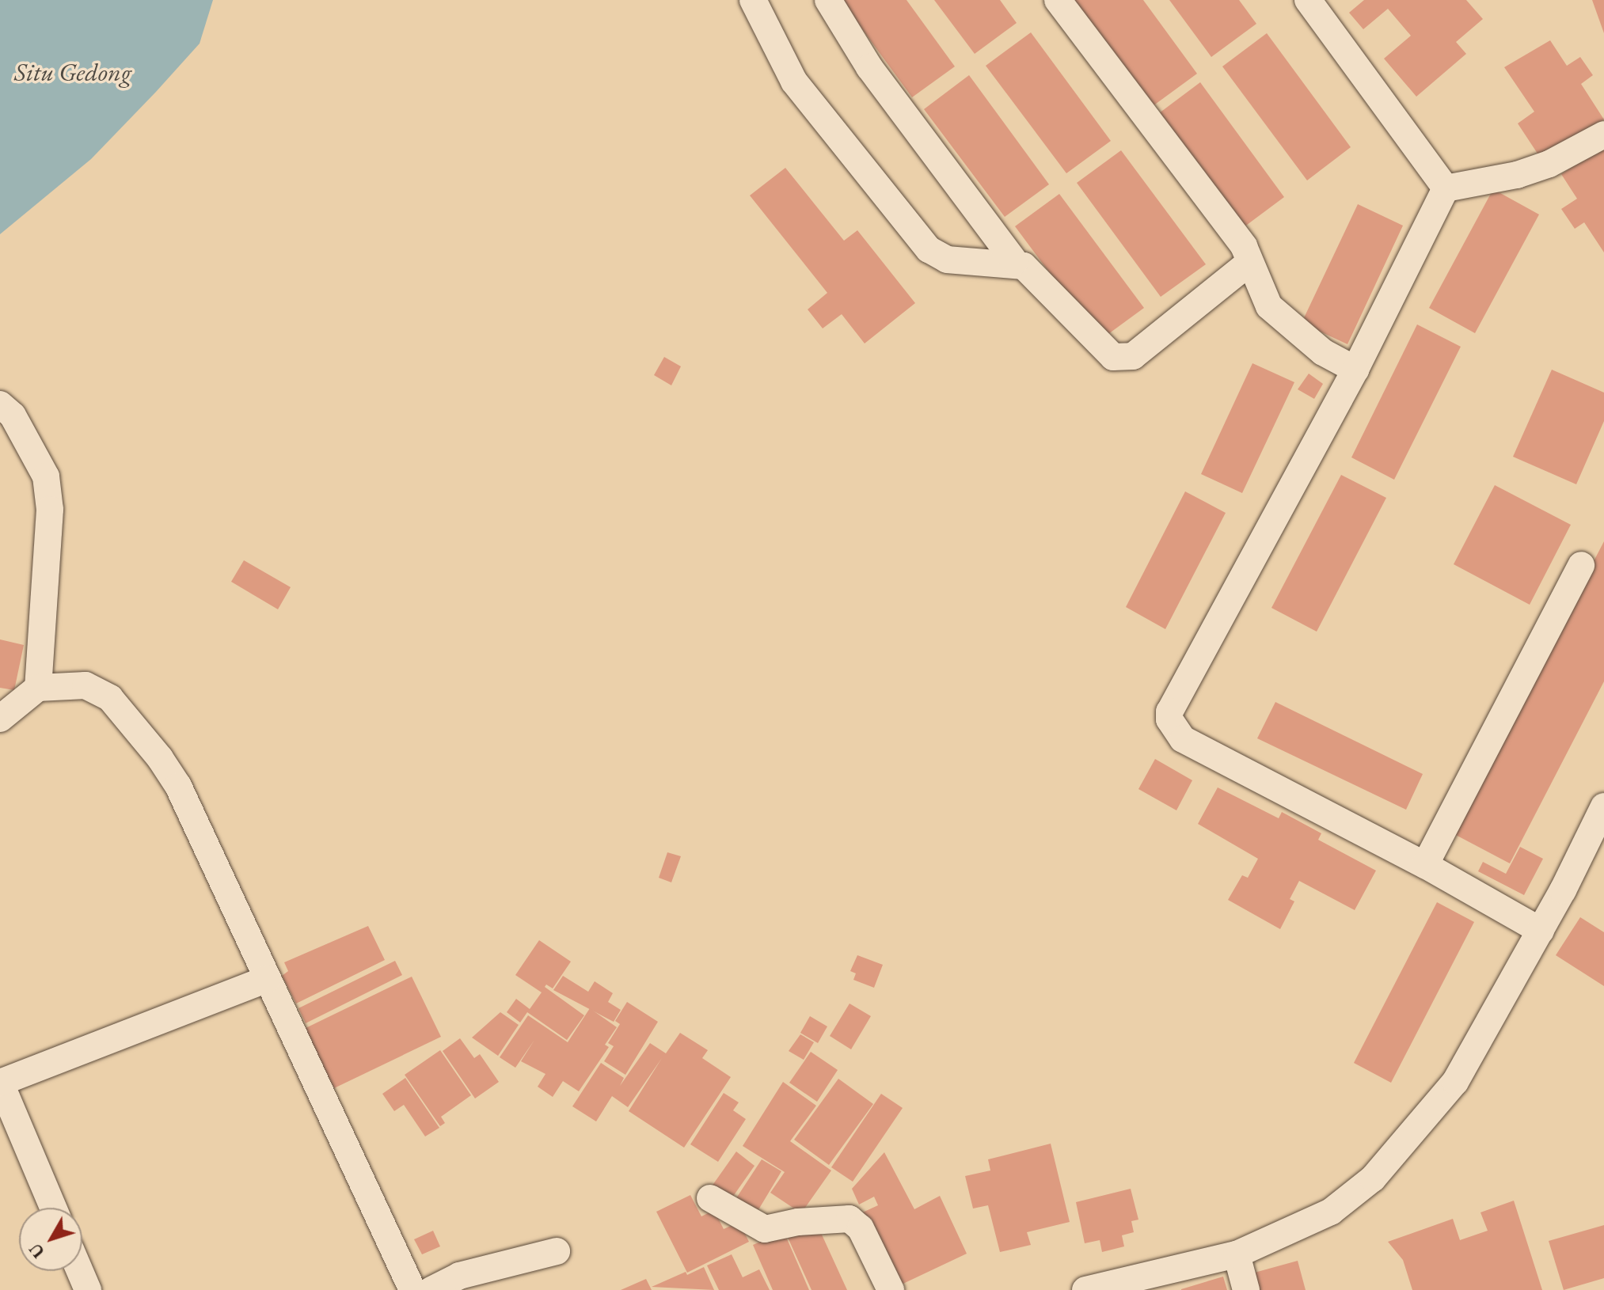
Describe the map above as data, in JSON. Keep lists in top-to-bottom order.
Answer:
{
  "water": ["Situ Gedong"],
  "north": "bottom left"
}
